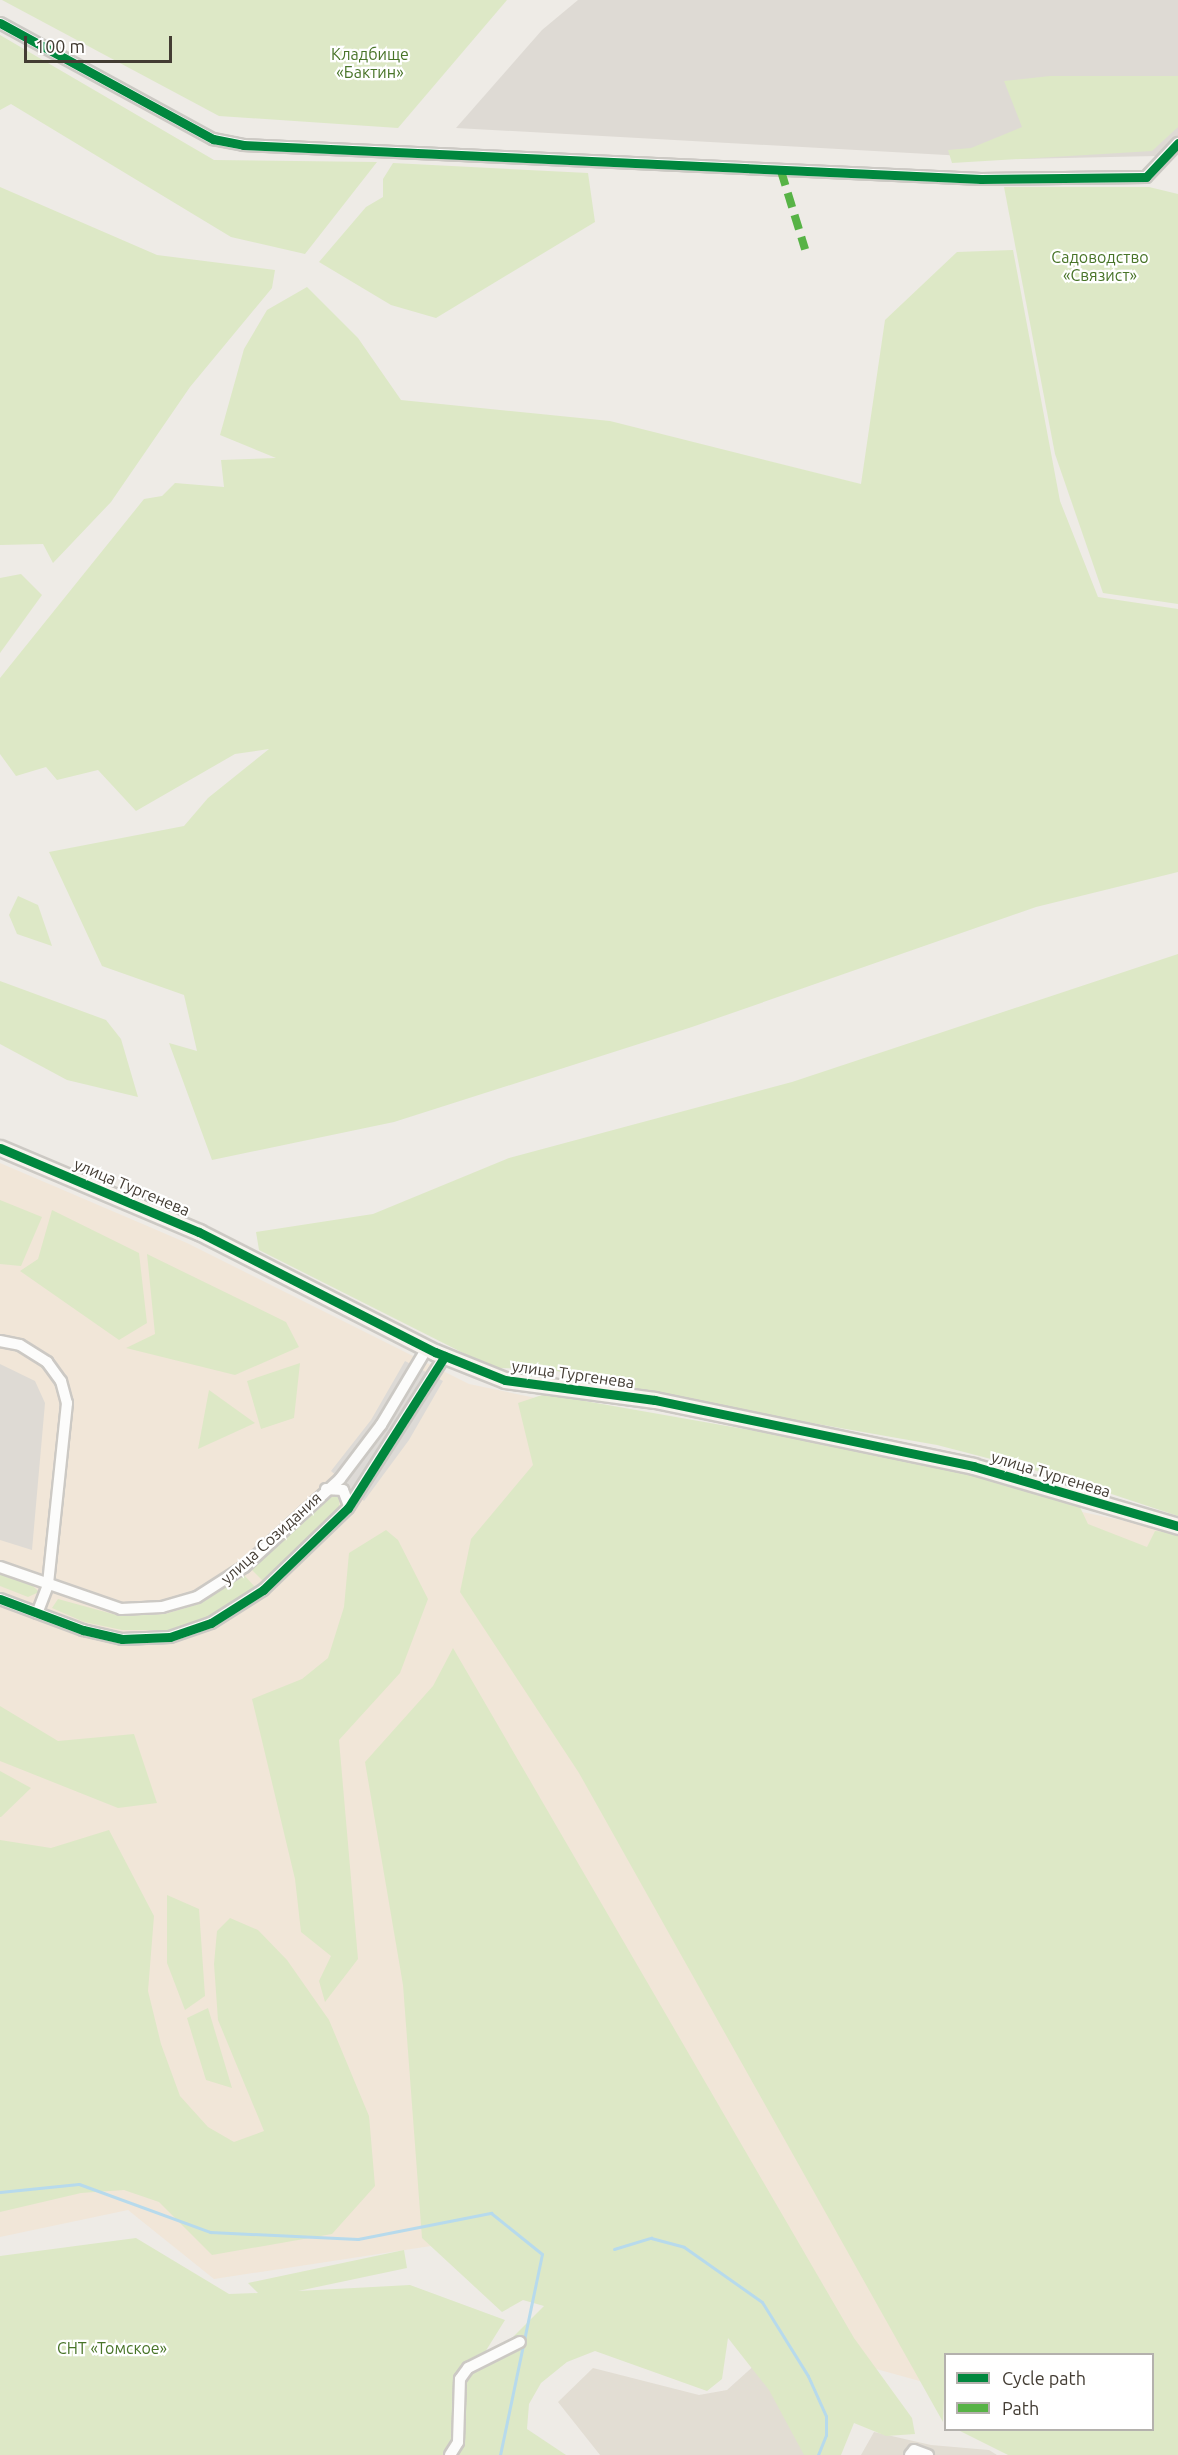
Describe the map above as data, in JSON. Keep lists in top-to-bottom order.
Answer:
{
  "streets": {
    "street": ["улица Тургенева", "улица Созидания"]
  },
  "crossings": [
    ["улица Тургенева", "улица Созидания"]
  ],
  "parks": ["Кладбище «Бактин»", "Садоводство «Связист»", "СНТ «Томское»"],
  "legend": ["Cycle path", "Path"],
  "scale_bar": "100 m"
}
